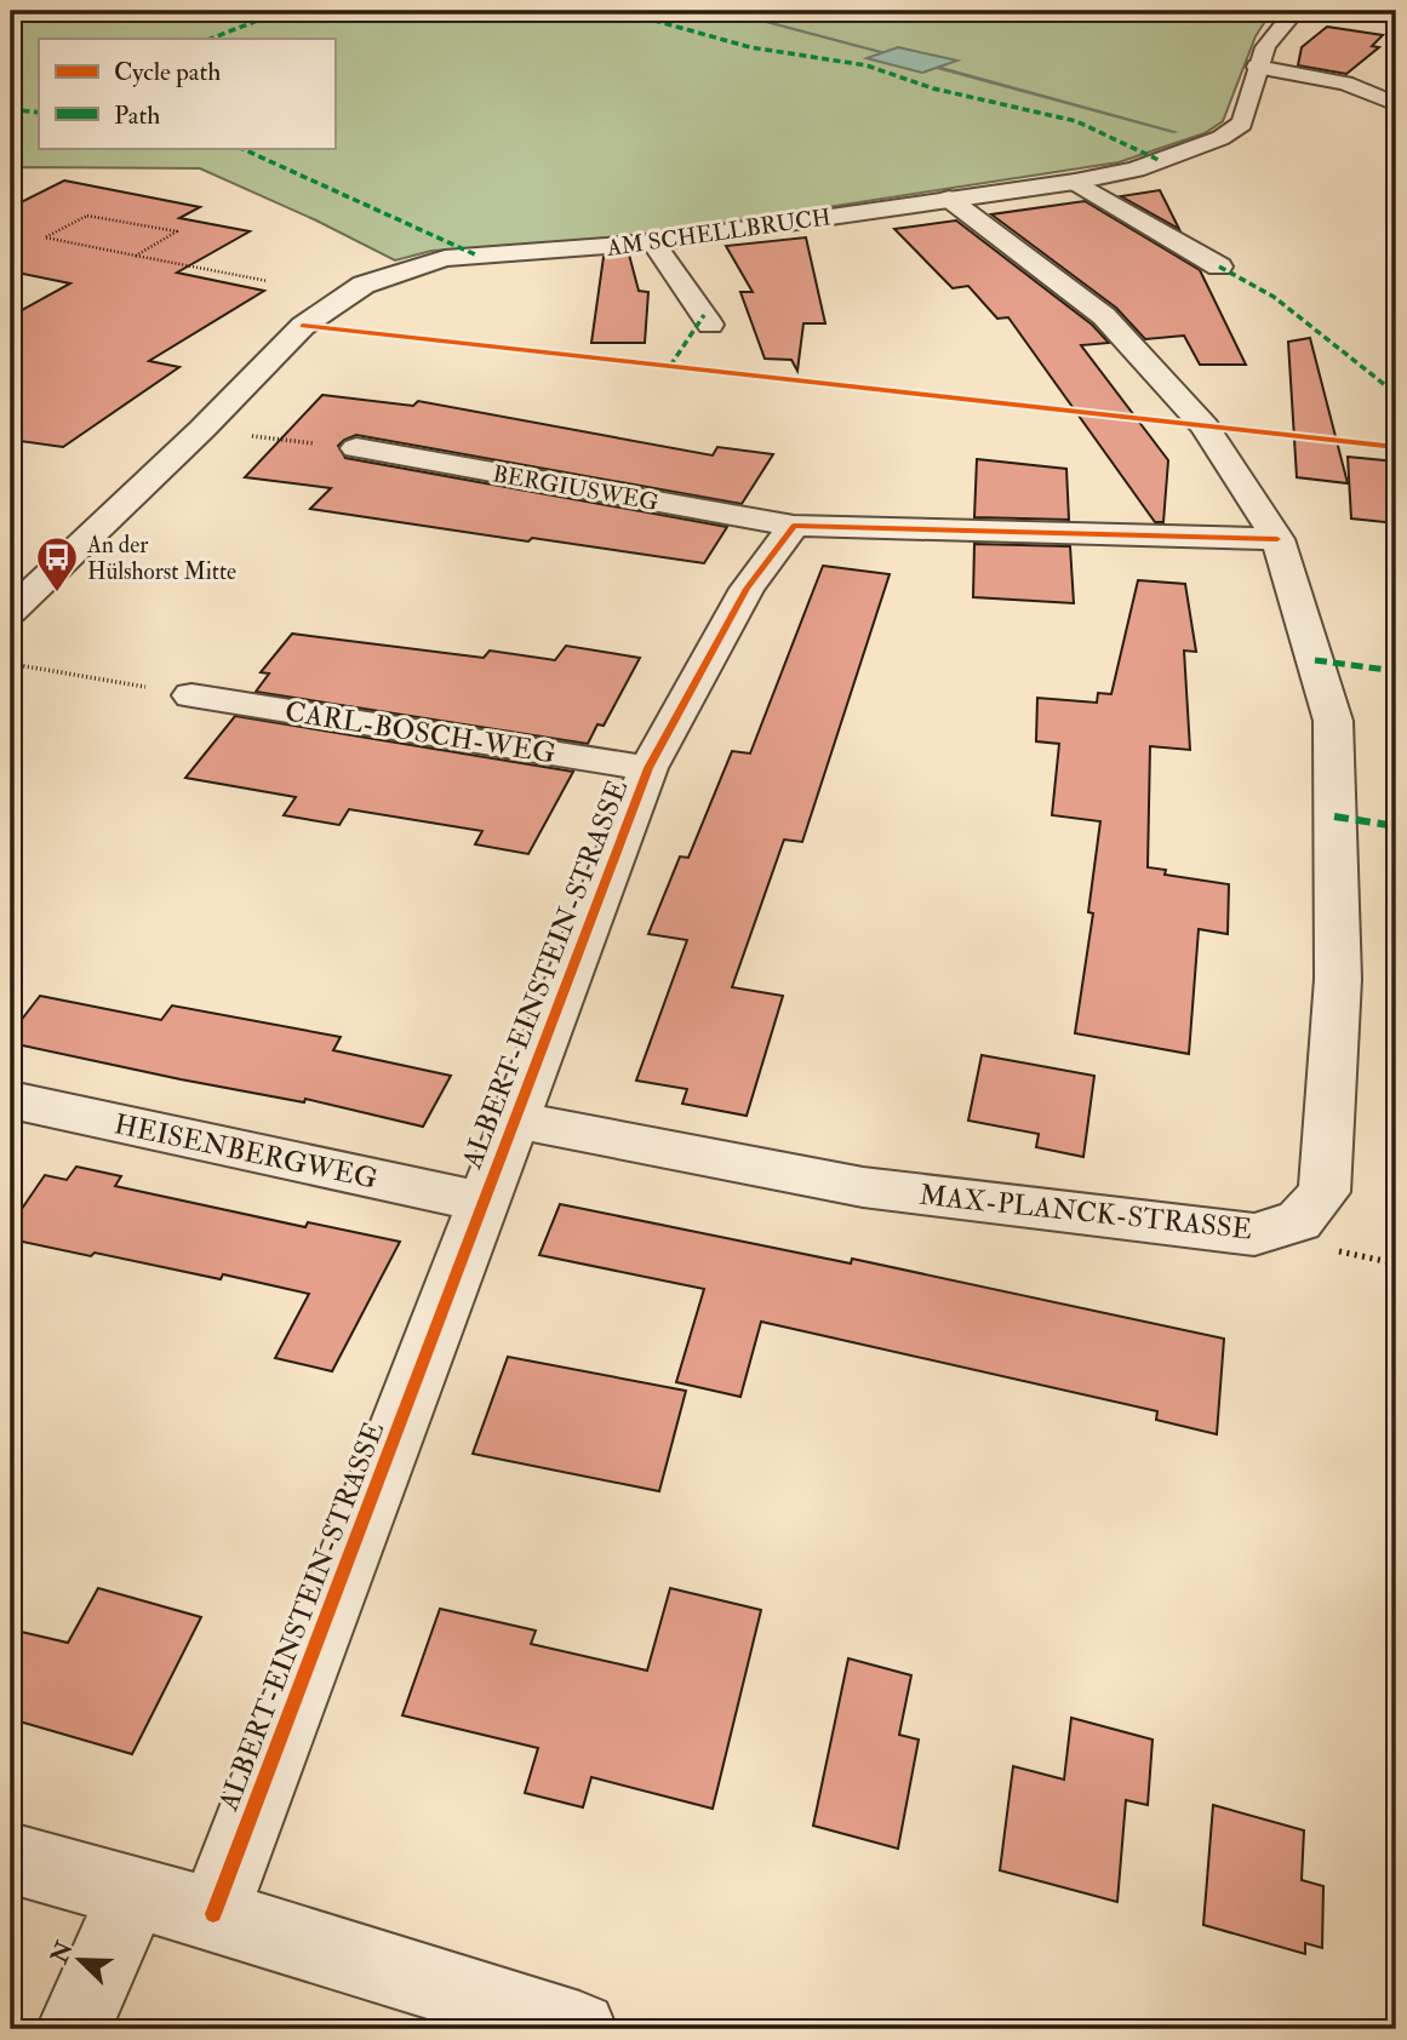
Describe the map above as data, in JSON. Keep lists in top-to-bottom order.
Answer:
{
  "streets": {
    "street": [
      "AM SCHELLBRUCH",
      "BERGIUSWEG",
      "CARL-BOSCH-WEG",
      "ALBERT-EINSTEIN-STRASSE",
      "HEISENBERGWEG",
      "MAX-PLANCK-STRASSE"
    ]
  },
  "crossings": [
    ["AM SCHELLBRUCH", "MAX-PLANCK-STRASSE"],
    ["BERGIUSWEG", "ALBERT-EINSTEIN-STRASSE"],
    ["CARL-BOSCH-WEG", "ALBERT-EINSTEIN-STRASSE"],
    ["ALBERT-EINSTEIN-STRASSE", "HEISENBERGWEG"],
    ["ALBERT-EINSTEIN-STRASSE", "MAX-PLANCK-STRASSE"]
  ],
  "places": {
    "bus stop": ["An der Hülshorst Mitte"]
  },
  "legend": ["Cycle path", "Path"],
  "north": "top left"
}
